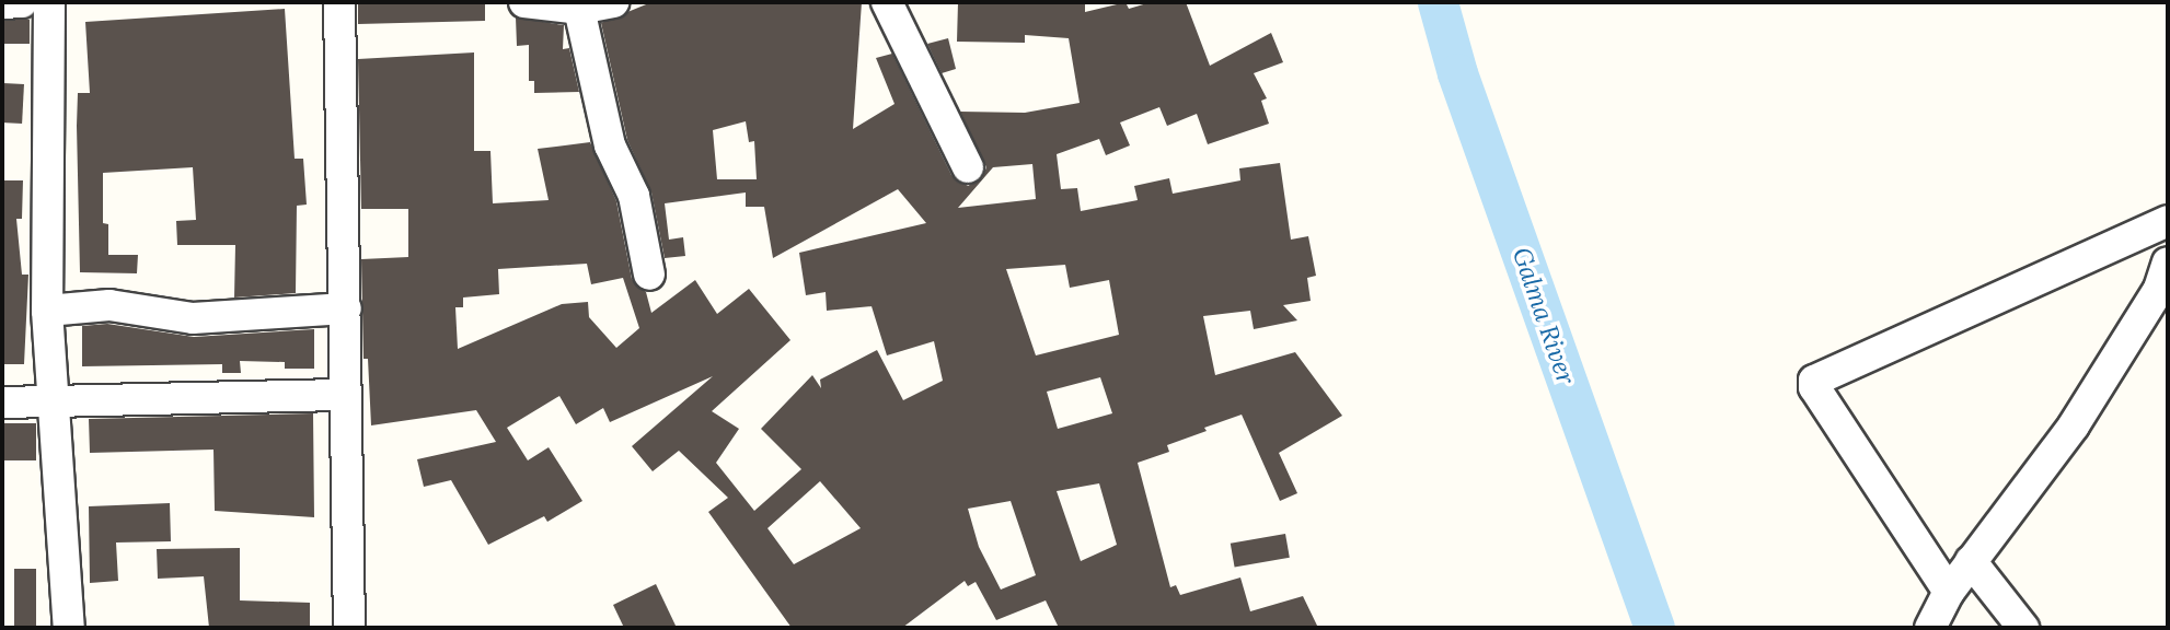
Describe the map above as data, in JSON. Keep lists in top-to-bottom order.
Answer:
{
  "water": ["Galma River"]
}
